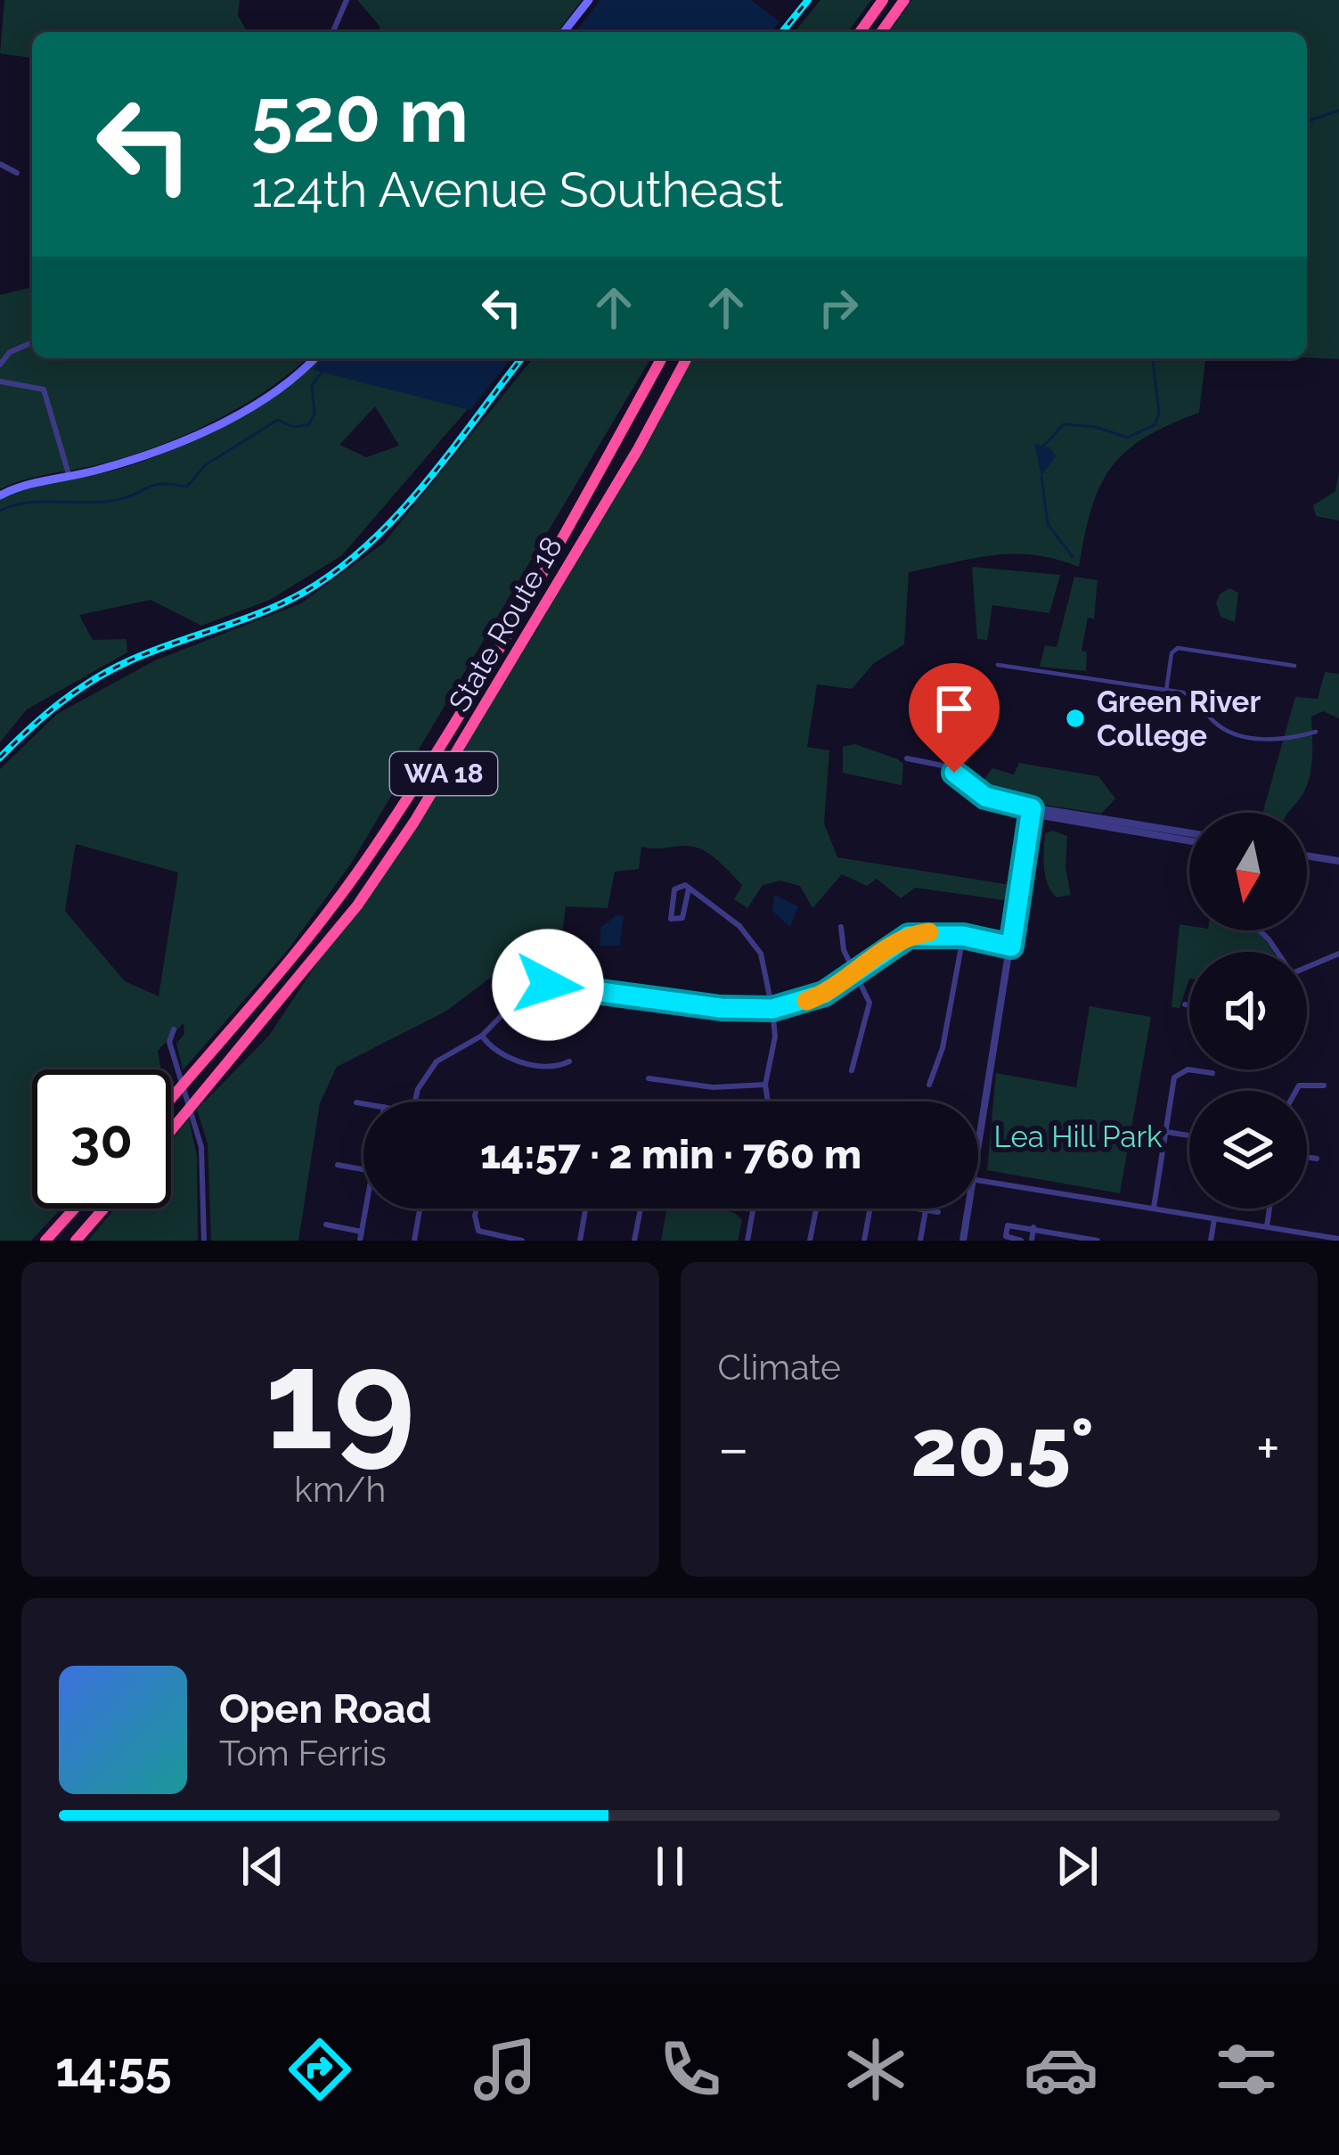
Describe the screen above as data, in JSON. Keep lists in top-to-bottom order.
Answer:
{
  "streets": {
    "highway": ["State Route 18", "WA 18"]
  },
  "parks": ["Lea Hill Park"],
  "places": ["Green River College"],
  "north": "bottom",
  "page": {
    "turn": ["520 m", "124th Avenue Southeast"],
    "limit": "30",
    "trip": "14:57 · 2 min · 760 m",
    "tile": [
      ["19", "km/h"],
      "Climate"
    ],
    "heat": ["−", "20.5°", "+"],
    "song": ["Open Road", "Tom Ferris"],
    "tabs": "14:55"
  }
}
